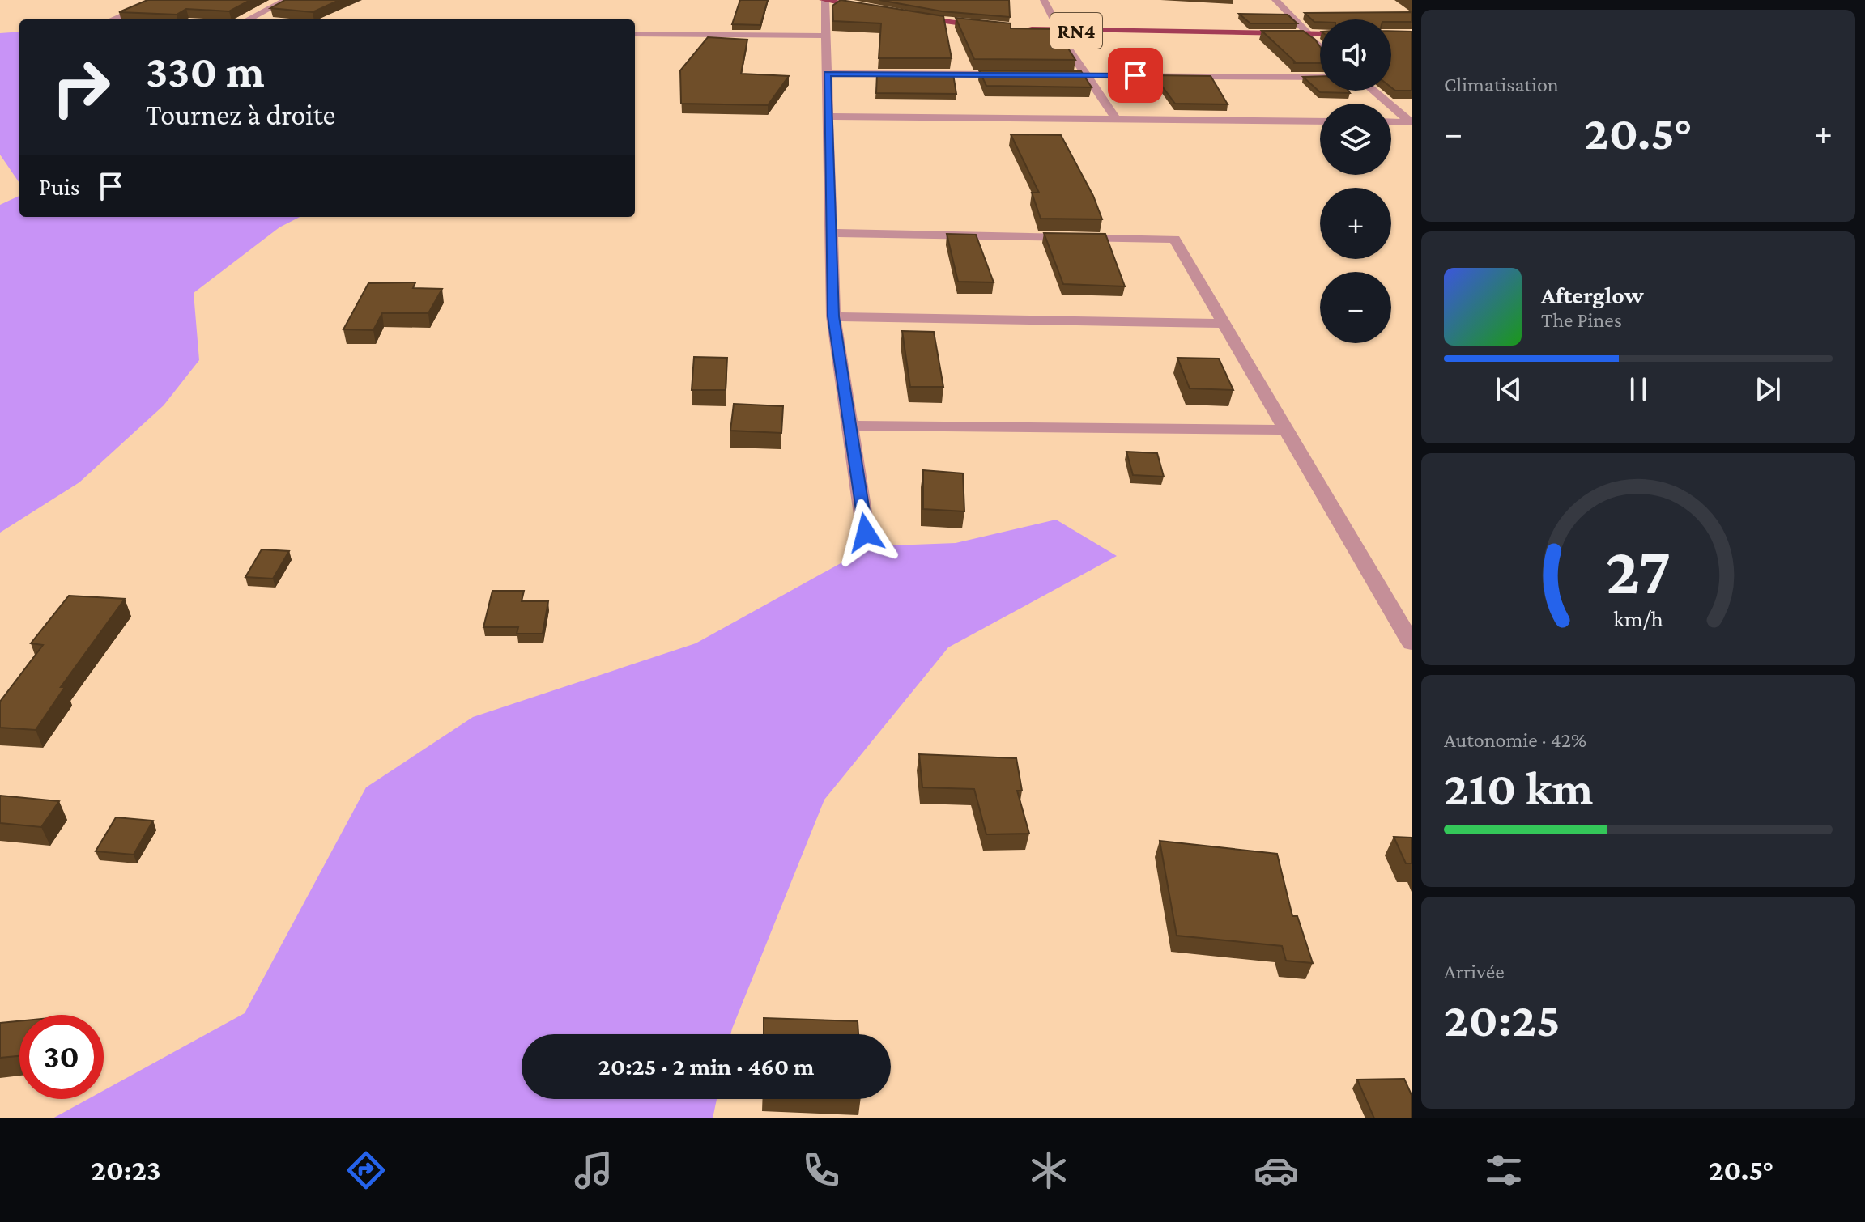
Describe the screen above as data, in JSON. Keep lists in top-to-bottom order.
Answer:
{
  "streets": {
    "highway": ["RN4"]
  },
  "page": {
    "tile": [
      "Climatisation",
      ["Autonomie · 42%", "210 km"],
      ["Arrivée", "20:25"]
    ],
    "map_buttons": ["+", "−"],
    "turn": ["330 m", "Tournez à droite"],
    "heat": ["−", "20.5°", "+"],
    "then": "Puis",
    "song": ["Afterglow", "The Pines"],
    "limit": "30",
    "trip": "20:25 · 2 min · 460 m",
    "tabs": ["20:23", "20.5°"],
    "gauge": ["27", "km/h"]
  }
}
